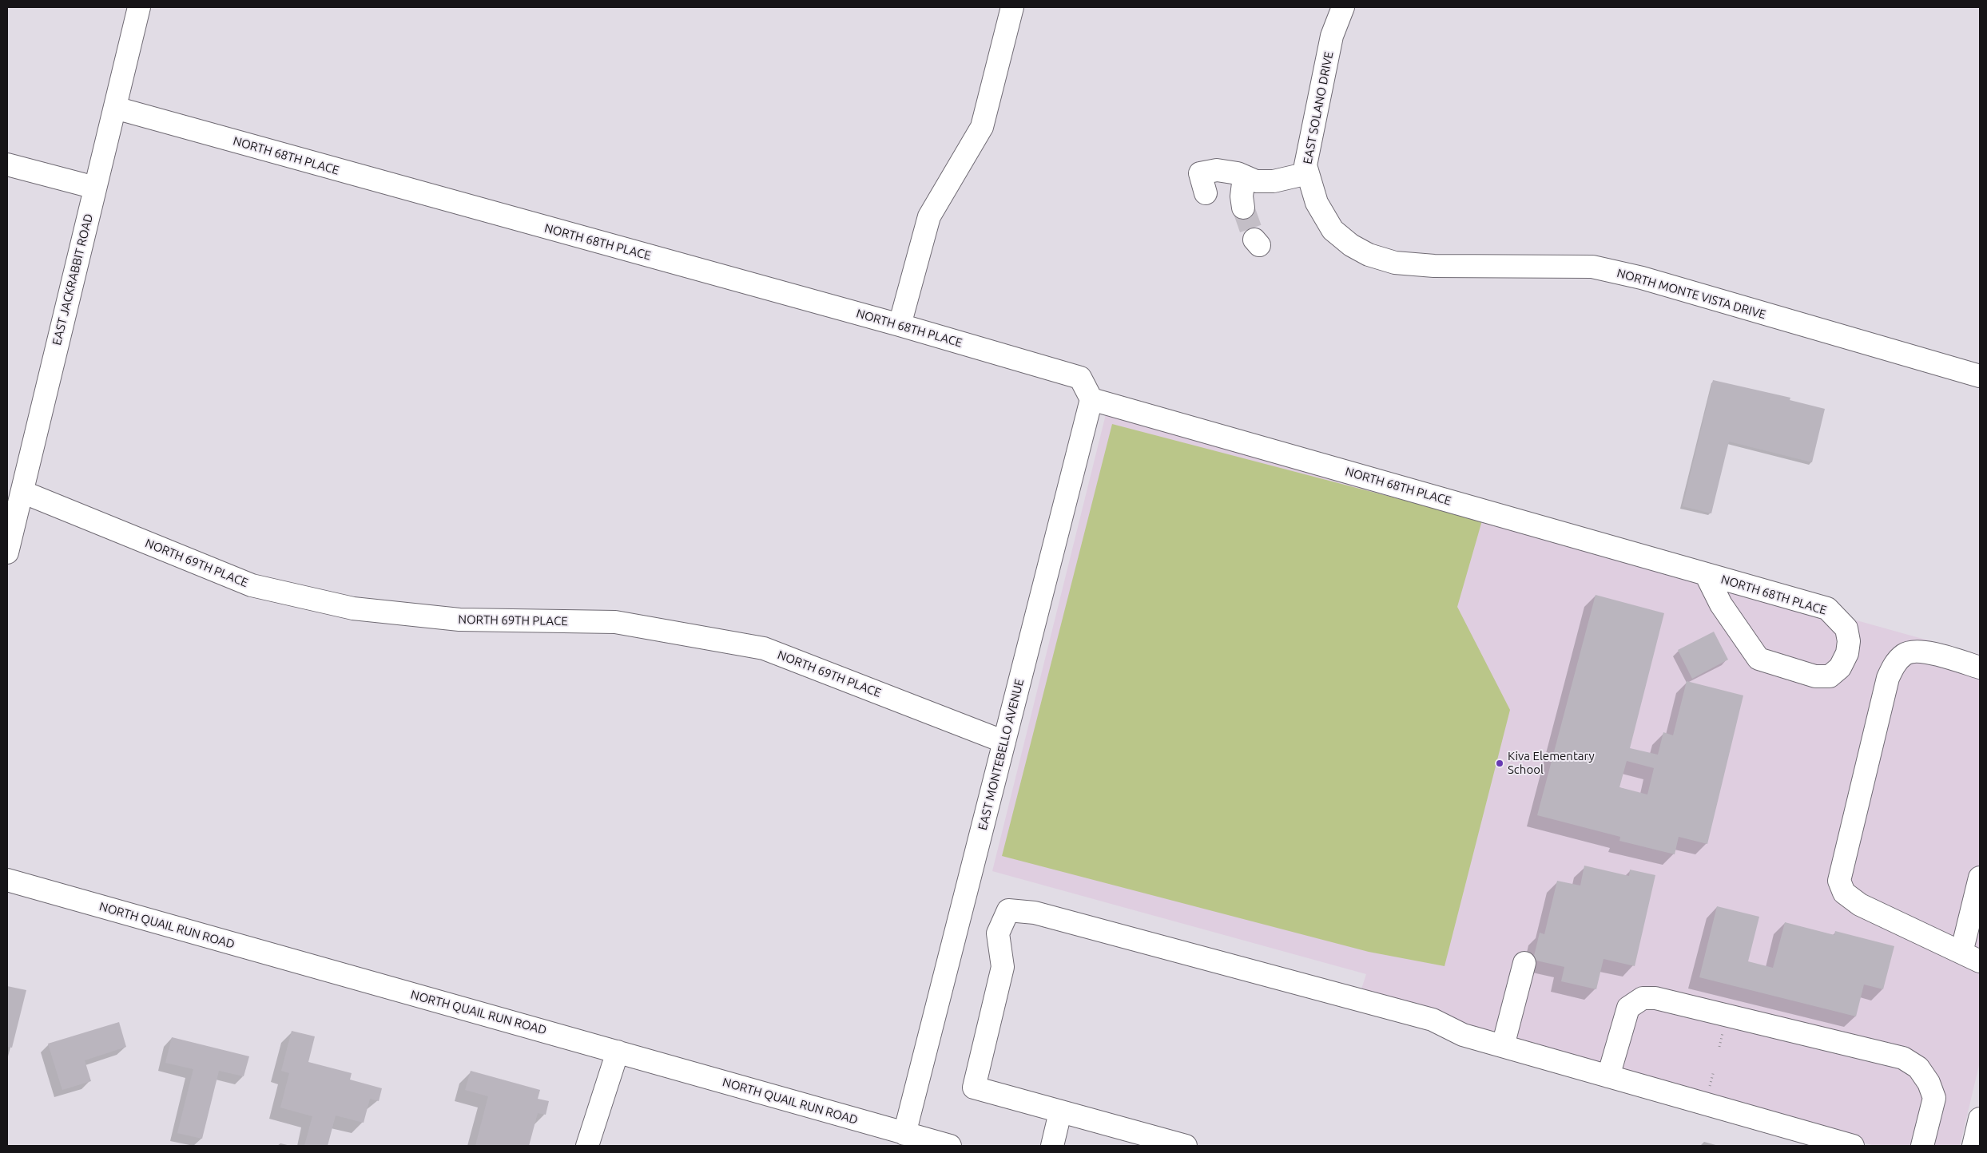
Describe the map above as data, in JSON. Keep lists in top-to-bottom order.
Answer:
{
  "streets": {
    "street": [
      "EAST SOLANO DRIVE",
      "NORTH 68TH PLACE",
      "EAST JACKRABBIT ROAD",
      "NORTH MONTE VISTA DRIVE",
      "NORTH 69TH PLACE",
      "EAST MONTEBELLO AVENUE",
      "NORTH QUAIL RUN ROAD"
    ]
  },
  "crossings": [
    ["EAST SOLANO DRIVE", "NORTH MONTE VISTA DRIVE"],
    ["NORTH 68TH PLACE", "EAST JACKRABBIT ROAD"],
    ["NORTH 68TH PLACE", "EAST MONTEBELLO AVENUE"],
    ["EAST JACKRABBIT ROAD", "NORTH 69TH PLACE"],
    ["NORTH 69TH PLACE", "EAST MONTEBELLO AVENUE"],
    ["EAST MONTEBELLO AVENUE", "NORTH QUAIL RUN ROAD"]
  ],
  "places": ["Kiva Elementary School"]
}
